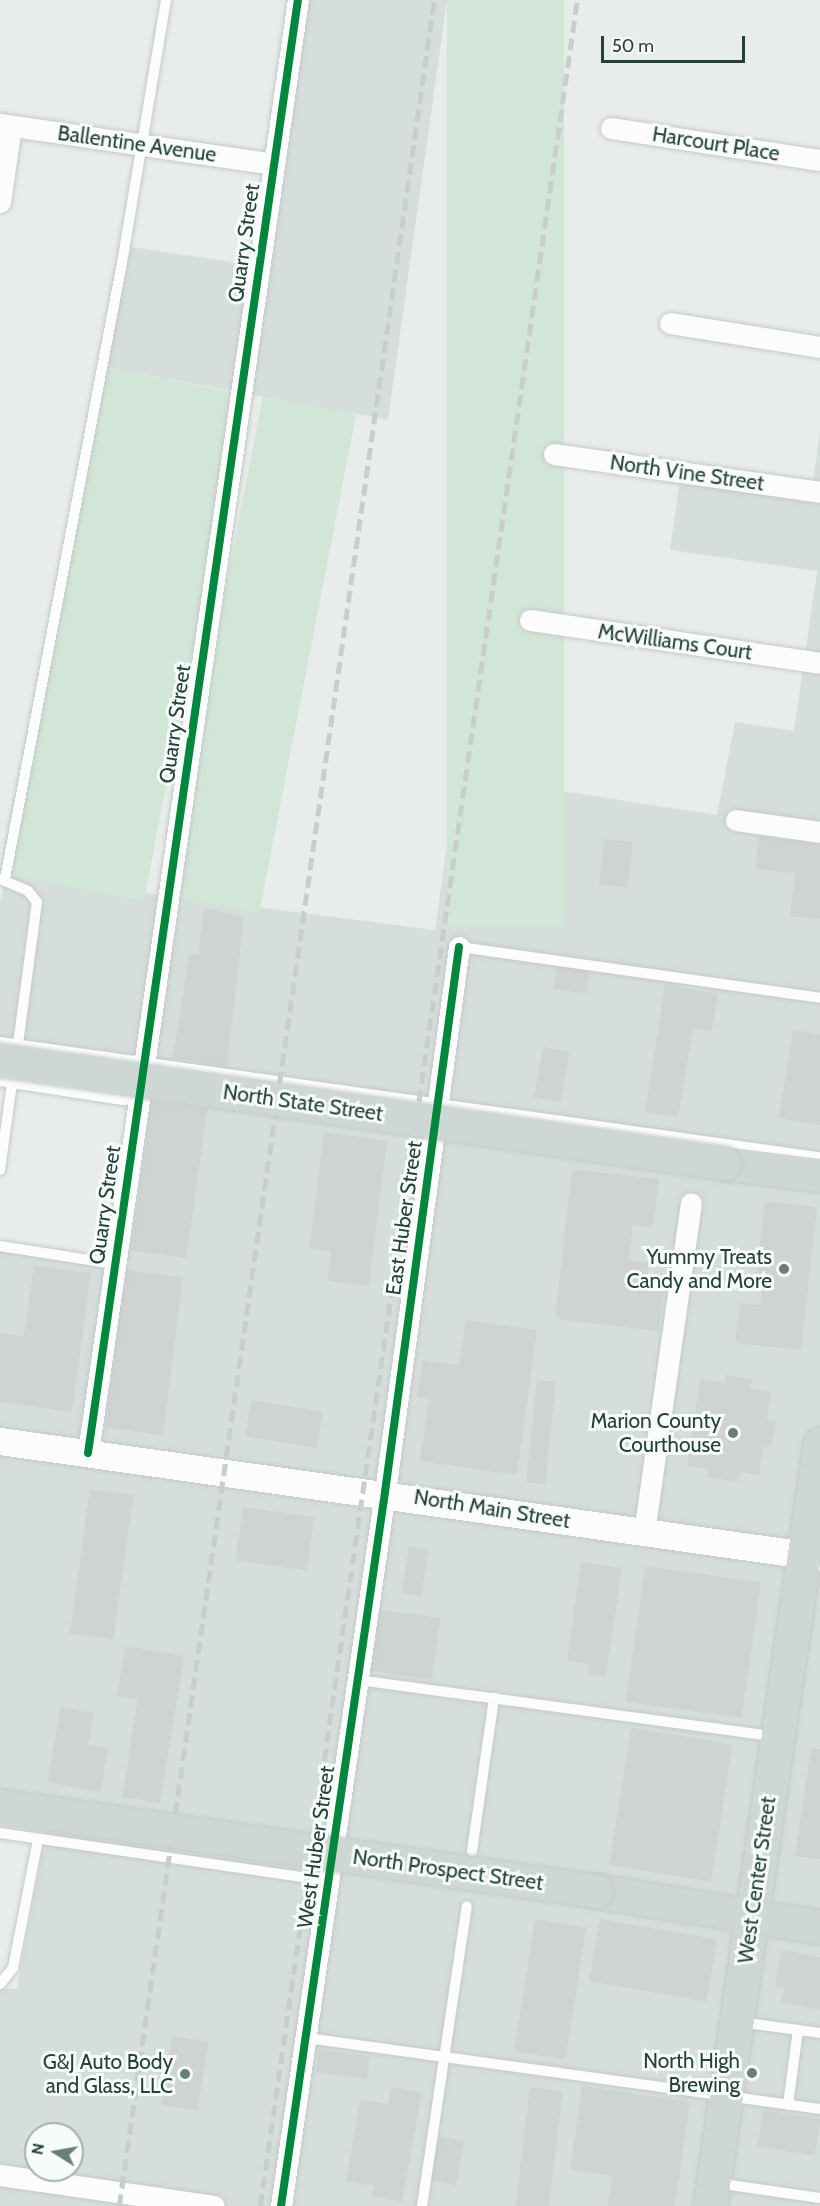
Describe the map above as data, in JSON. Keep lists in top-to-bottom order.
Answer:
{
  "streets": {
    "main road": ["North State Street", "North Prospect Street", "West Center Street"],
    "street": [
      "Ballentine Avenue",
      "Harcourt Place",
      "Quarry Street",
      "North Vine Street",
      "McWilliams Court",
      "East Huber Street",
      "North Main Street",
      "West Huber Street"
    ]
  },
  "crossings": [
    ["Ballentine Avenue", "Quarry Street"],
    ["Quarry Street", "North Main Street"],
    ["East Huber Street", "North Main Street"],
    ["East Huber Street", "West Huber Street"],
    ["North Main Street", "West Huber Street"],
    ["North Main Street", "West Center Street"],
    ["North Prospect Street", "West Center Street"]
  ],
  "places": [
    "Yummy Treats Candy and More",
    "Marion County Courthouse",
    "North High Brewing",
    "G&J Auto Body and Glass, LLC"
  ],
  "scale_bar": "50 m",
  "north": "left"
}
